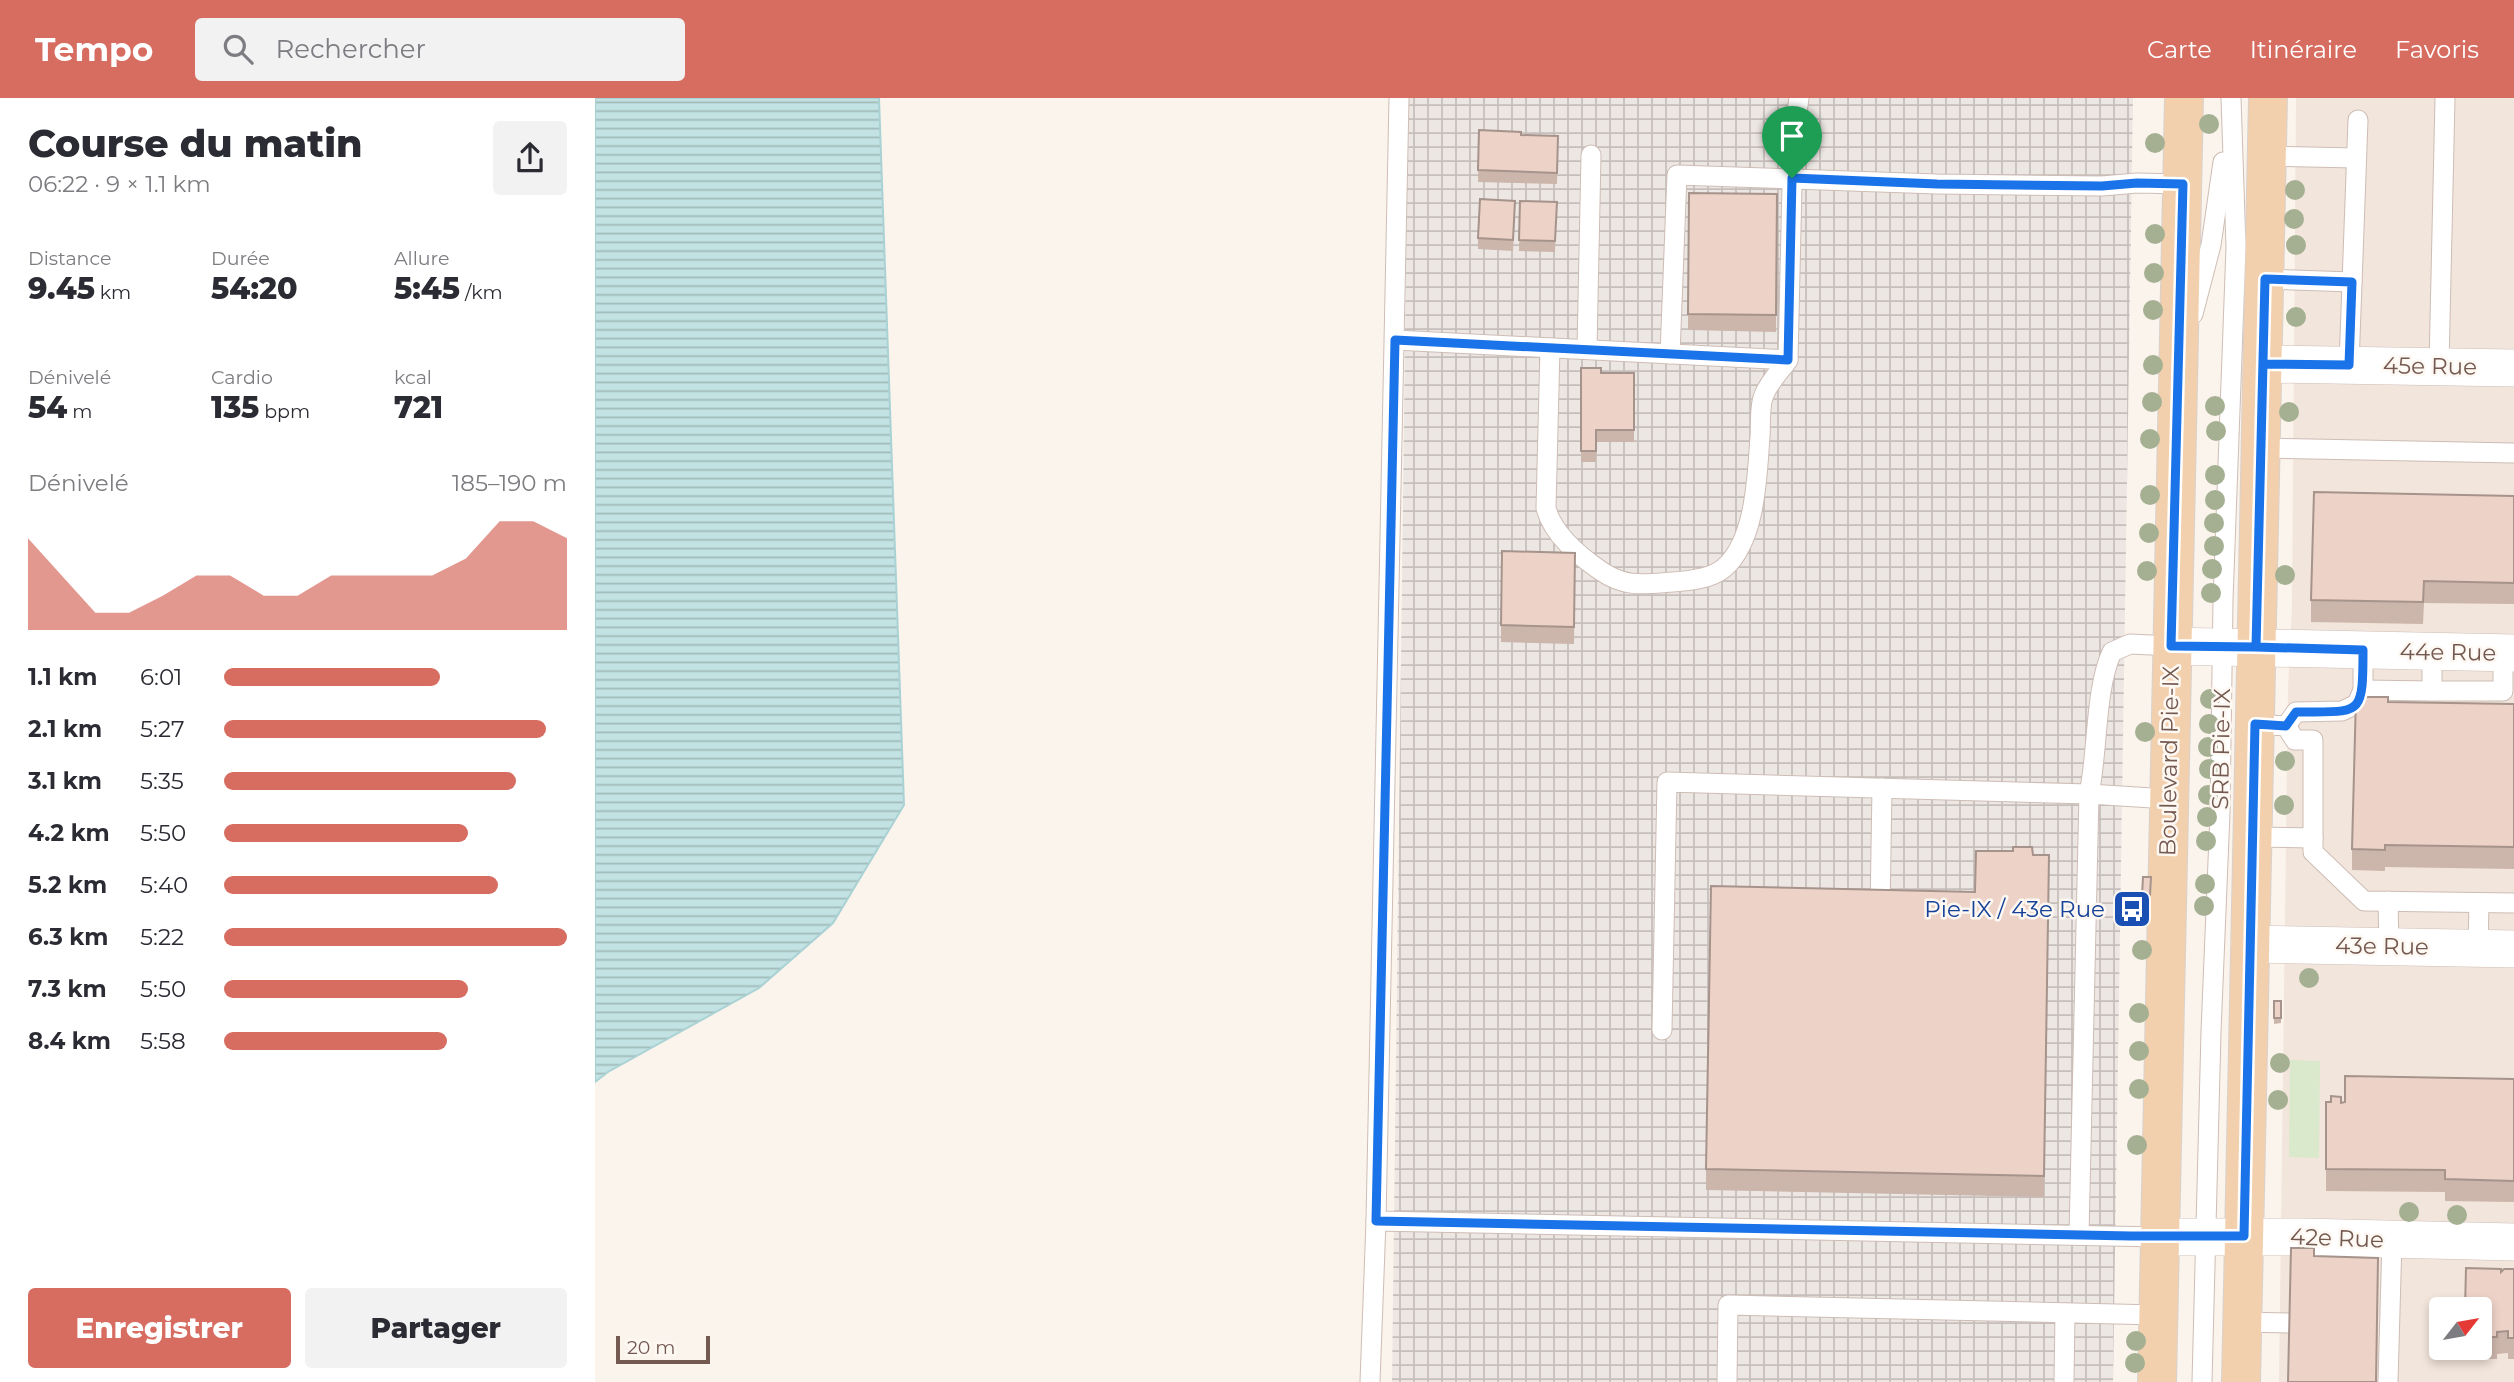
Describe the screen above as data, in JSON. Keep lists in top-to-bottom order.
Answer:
{
  "streets": {
    "main road": ["Boulevard Pie-IX"],
    "street": [
      "45e Rue",
      "44e Rue",
      "43e Rue",
      "42e Rue"
    ],
    "lane": ["SRB Pie-IX"]
  },
  "crossings": [
    ["44e Rue", "SRB Pie-IX"],
    ["44e Rue", "Boulevard Pie-IX"],
    ["SRB Pie-IX", "Boulevard Pie-IX"],
    ["SRB Pie-IX", "42e Rue"],
    ["Boulevard Pie-IX", "42e Rue"]
  ],
  "places": {
    "bus stop": ["Pie-IX / 43e Rue"]
  },
  "scale_bar": "20 m",
  "north": "top right",
  "page": {
    "header": "Tempo",
    "search": "Rechercher",
    "nav": ["Carte", "Itinéraire", "Favoris"],
    "heading": ["Course du matin", "06:22 · 9 × 1.1 km"],
    "stats": [
      ["Distance", "9.45 km"],
      ["Durée", "54:20"],
      ["Allure", "5:45 /km"],
      ["Dénivelé", "54 m"],
      ["Cardio", "135 bpm"],
      ["kcal", "721"]
    ],
    "chart": ["Dénivelé", "185–190 m"],
    "list": [
      {
        "name": "1.1 km",
        "note": "6:01"
      },
      {
        "name": "2.1 km",
        "note": "5:27"
      },
      {
        "name": "3.1 km",
        "note": "5:35"
      },
      {
        "name": "4.2 km",
        "note": "5:50"
      },
      {
        "name": "5.2 km",
        "note": "5:40"
      },
      {
        "name": "6.3 km",
        "note": "5:22"
      },
      {
        "name": "7.3 km",
        "note": "5:50"
      },
      {
        "name": "8.4 km",
        "note": "5:58"
      }
    ],
    "buttons": ["Enregistrer", "Partager"],
    "scale": "20 m"
  }
}
